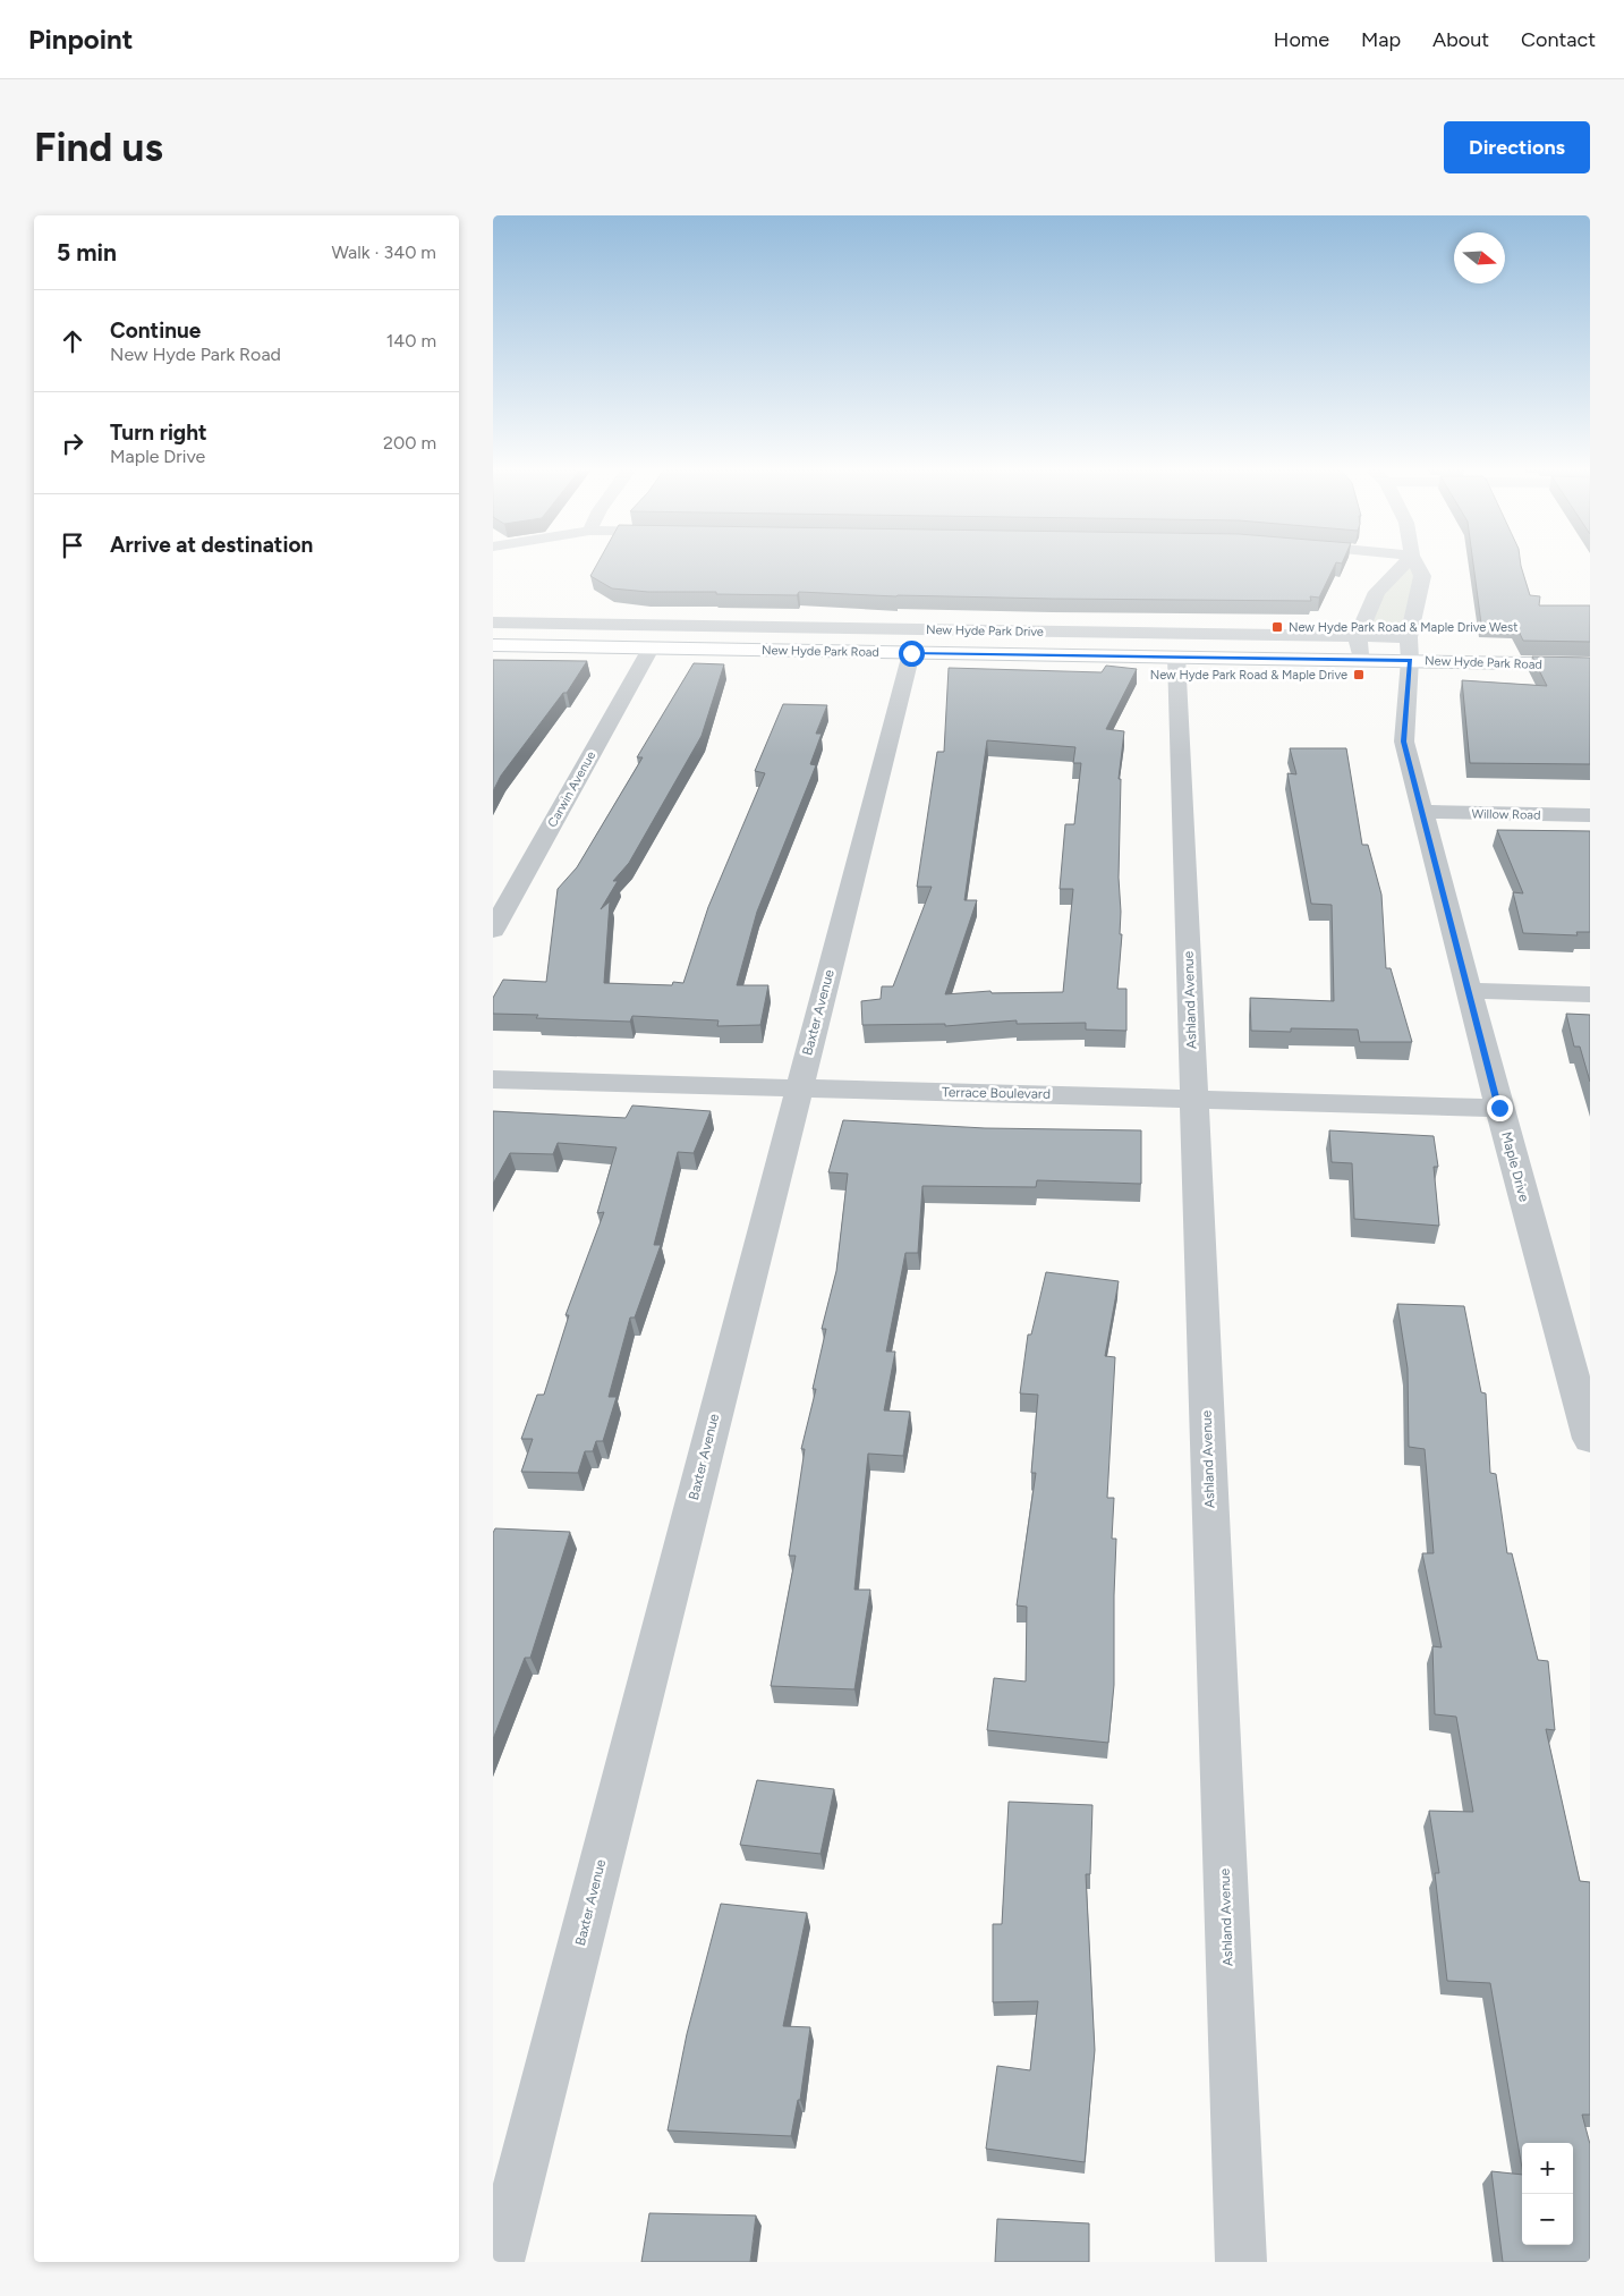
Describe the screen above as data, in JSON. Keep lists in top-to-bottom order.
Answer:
{
  "streets": {
    "main road": ["New Hyde Park Road"],
    "street": [
      "New Hyde Park Drive",
      "Carwin Avenue",
      "Willow Road",
      "Ashland Avenue",
      "Baxter Avenue",
      "Terrace Boulevard",
      "Maple Drive"
    ]
  },
  "crossings": [
    ["New Hyde Park Drive", "New Hyde Park Road"],
    ["New Hyde Park Drive", "Maple Drive"],
    ["New Hyde Park Road", "Carwin Avenue"],
    ["New Hyde Park Road", "Ashland Avenue"],
    ["New Hyde Park Road", "Baxter Avenue"],
    ["New Hyde Park Road", "Maple Drive"],
    ["Willow Road", "Maple Drive"],
    ["Ashland Avenue", "Terrace Boulevard"],
    ["Baxter Avenue", "Terrace Boulevard"],
    ["Terrace Boulevard", "Maple Drive"]
  ],
  "places": {
    "transit": ["New Hyde Park Road & Maple Drive West", "New Hyde Park Road & Maple Drive"]
  },
  "north": "right",
  "page": {
    "header": "Pinpoint",
    "nav": [
      "Home",
      "Map",
      "About",
      "Contact"
    ],
    "buttons": "Directions",
    "title": "Find us",
    "heading": ["5 min", "Walk · 340 m"],
    "list": [
      ["Continue", "New Hyde Park Road", "140 m"],
      ["Turn right", "Maple Drive", "200 m"],
      "Arrive at destination"
    ],
    "map_buttons": ["+", "−"]
  }
}
